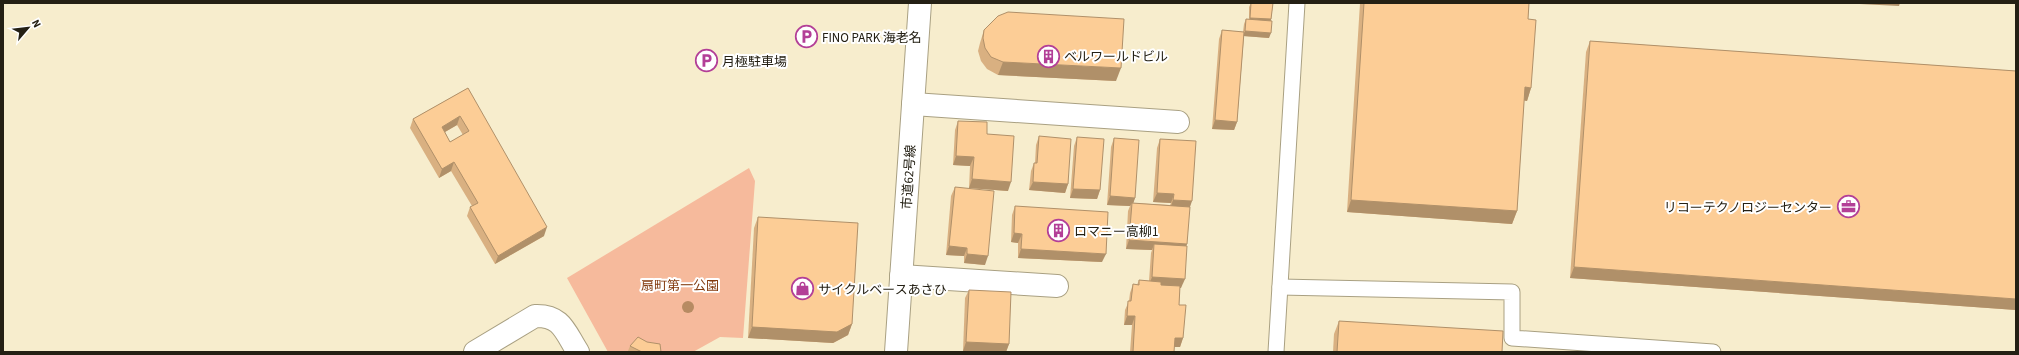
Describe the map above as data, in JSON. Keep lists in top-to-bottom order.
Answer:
{
  "streets": {
    "street": ["市道62号線"]
  },
  "parks": ["扇町第一公園"],
  "places": {
    "parking": ["FINO PARK 海老名", "月極駐車場"],
    "building": ["ベルワールドビル", "ロマニー高柳1"],
    "office": ["リコーテクノロジーセンター"],
    "shop": ["サイクルベースあさひ"]
  },
  "north": "top right"
}
